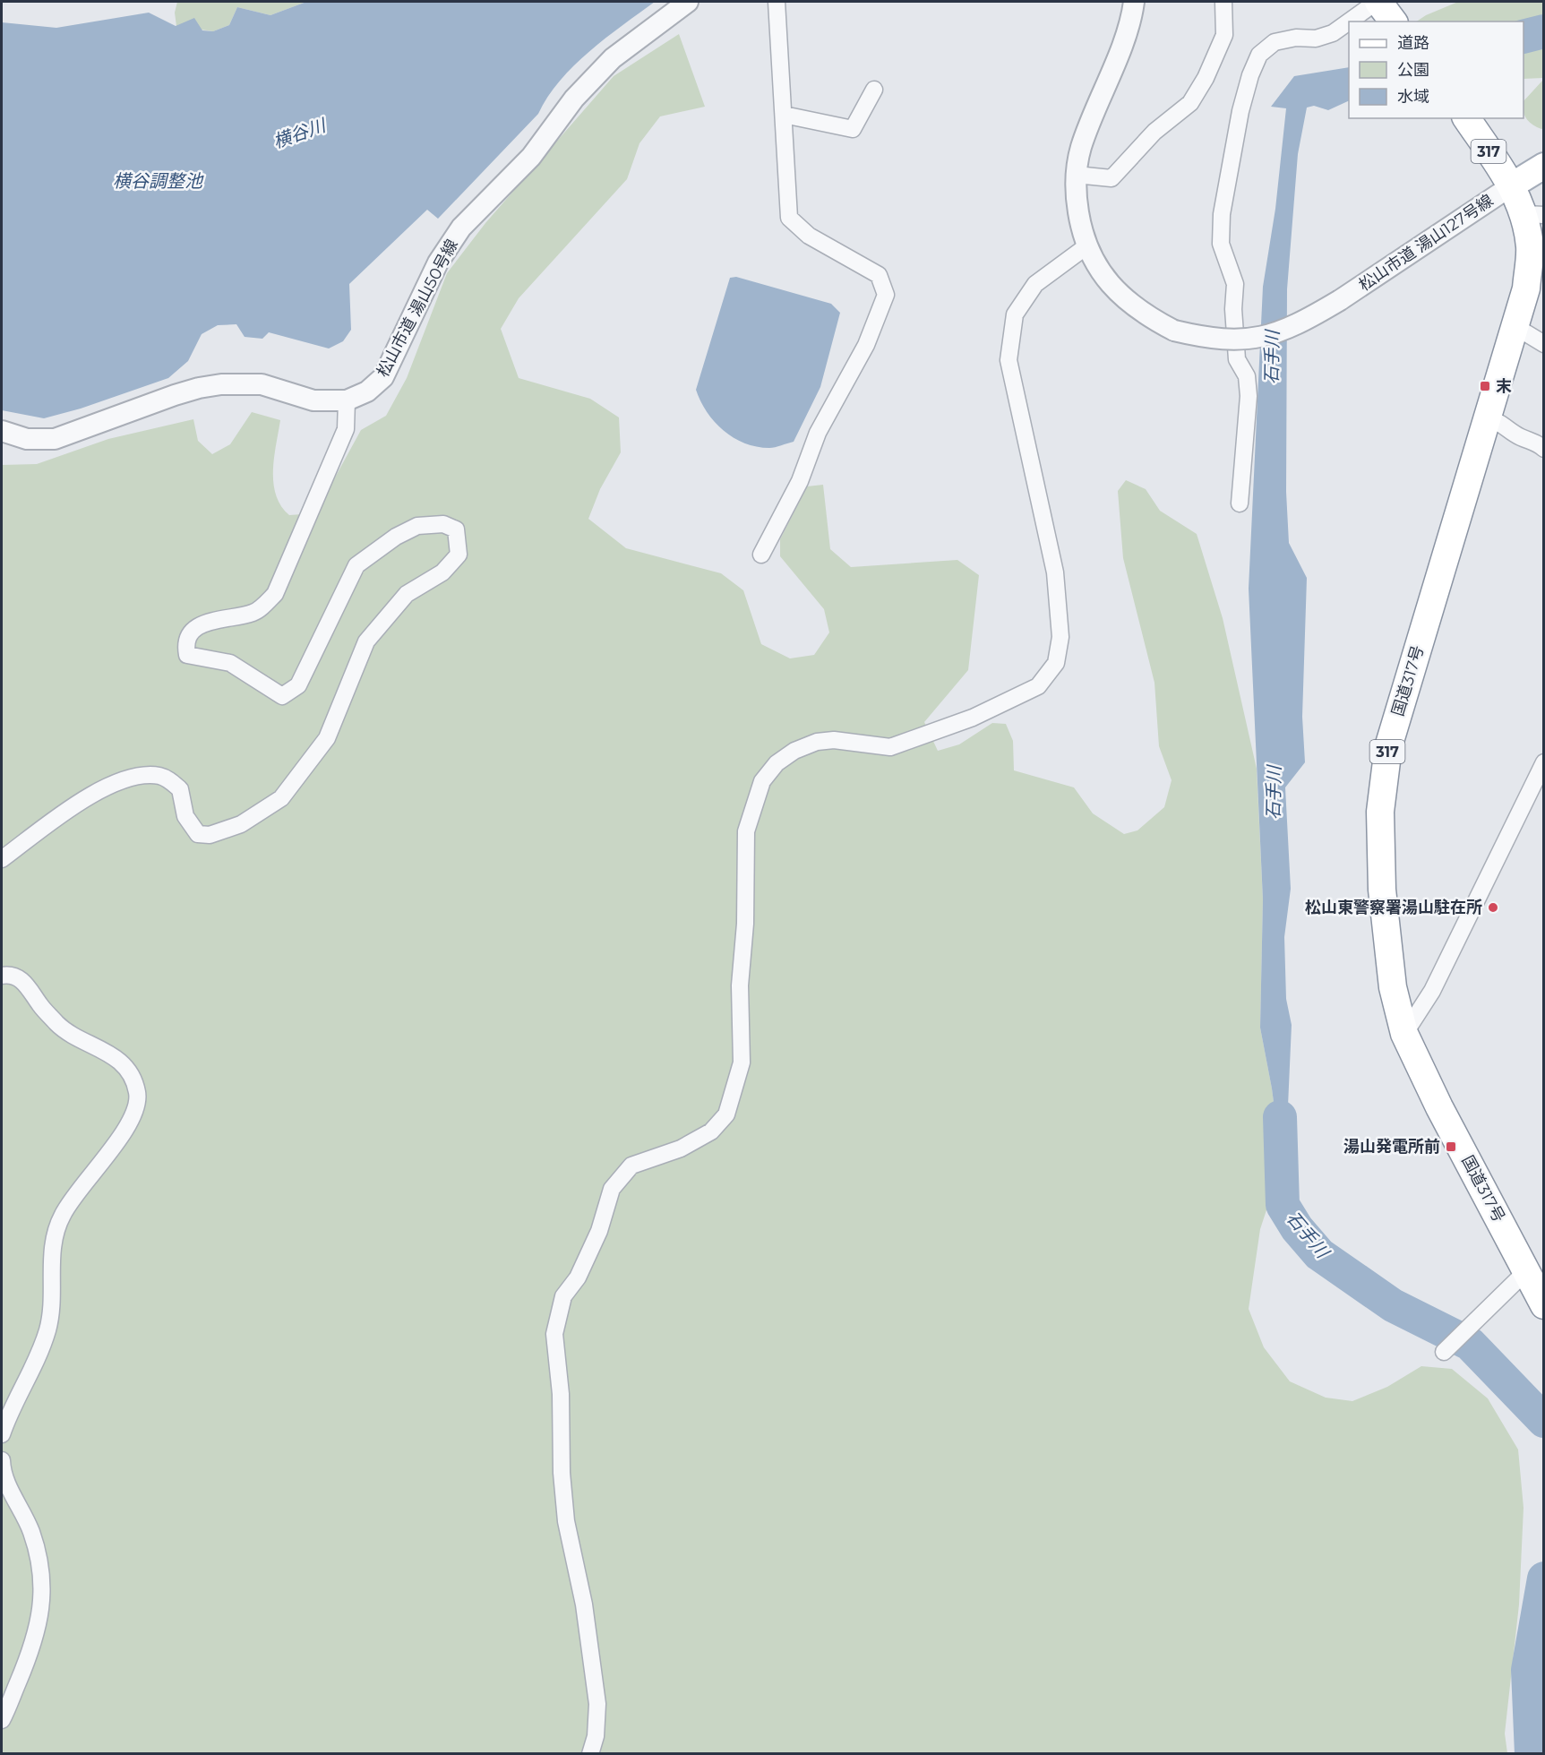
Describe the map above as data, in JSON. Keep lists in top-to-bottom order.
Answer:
{
  "streets": {
    "highway": ["317", "国道317号"],
    "street": ["松山市道 湯山127号線", "松山市道 湯山50号線"]
  },
  "crossings": [
    ["松山市道 湯山127号線", "国道317号"]
  ],
  "water": ["横谷川", "横谷調整池", "石手川"],
  "places": {
    "transit": ["末", "湯山発電所前"],
    "other": ["松山東警察署湯山駐在所"]
  },
  "legend": ["道路", "公園", "水域"]
}
